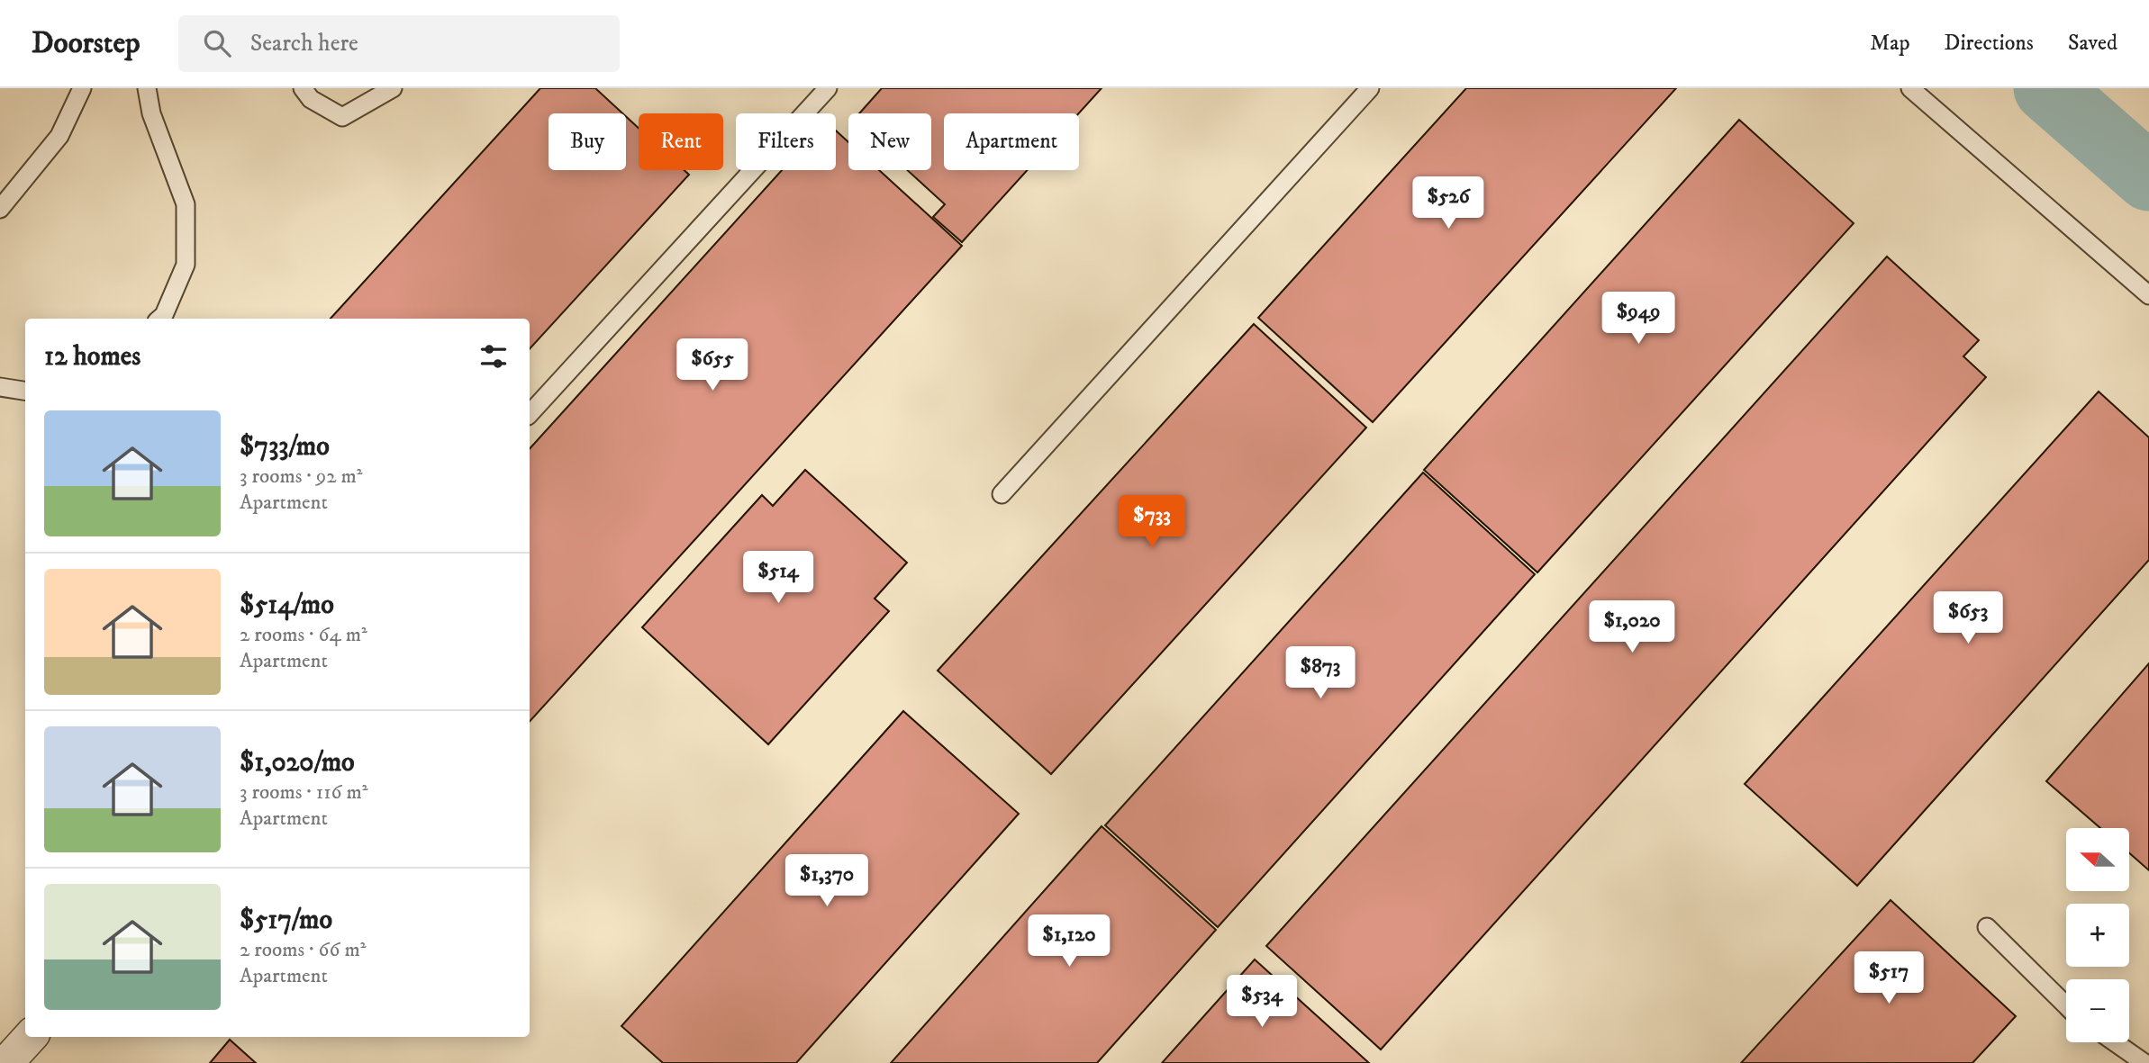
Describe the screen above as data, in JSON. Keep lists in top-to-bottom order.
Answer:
{
  "north": "left",
  "page": {
    "header": "Doorstep",
    "search": "Search here",
    "nav": ["Map", "Directions", "Saved"],
    "chip": [
      "Buy",
      "Rent",
      "Filters",
      "New",
      "Apartment"
    ],
    "price": [
      "$526",
      "$949",
      "$655",
      "$733",
      "$514",
      "$653",
      "$1,020",
      "$873",
      "$1,370",
      "$1,120",
      "$517",
      "$534"
    ],
    "heading": "12 homes",
    "list": [
      {
        "name": "$733/mo",
        "note": "3 rooms · 92 m² · Apartment"
      },
      {
        "name": "$514/mo",
        "note": "2 rooms · 64 m² · Apartment"
      },
      {
        "name": "$1,020/mo",
        "note": "3 rooms · 116 m² · Apartment"
      },
      {
        "name": "$517/mo",
        "note": "2 rooms · 66 m² · Apartment"
      }
    ],
    "map_buttons": ["+", "−"]
  }
}
